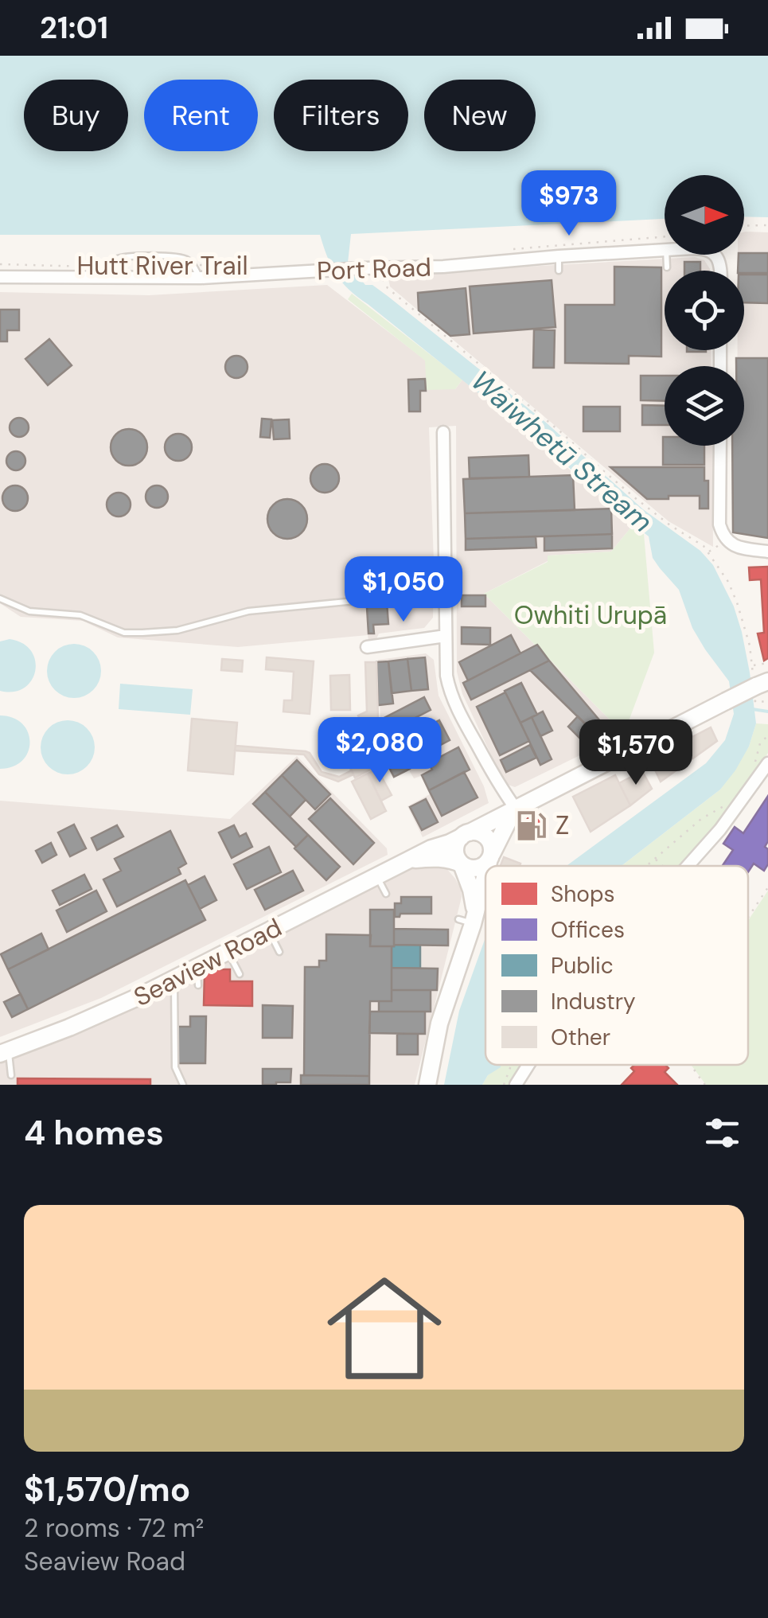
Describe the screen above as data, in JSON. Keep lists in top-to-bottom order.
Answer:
{
  "streets": {
    "main road": ["Seaview Road"],
    "street": ["Port Road"],
    "path": ["Hutt River Trail"]
  },
  "crossings": [
    ["Hutt River Trail", "Port Road"]
  ],
  "water": ["Waiwhetū Stream"],
  "parks": ["Owhiti Urupā"],
  "places": {
    "fuel station": ["Z"]
  },
  "legend": [
    "Shops",
    "Offices",
    "Public",
    "Industry",
    "Other"
  ],
  "north": "right",
  "page": {
    "status": "21:01",
    "chip": [
      "Buy",
      "Rent",
      "Filters",
      "New"
    ],
    "price": [
      "$973",
      "$1,050",
      "$2,080",
      "$1,570"
    ],
    "heading": "4 homes",
    "list": [
      {
        "name": "$1,570/mo",
        "note": "2 rooms · 72 m² · Seaview Road"
      }
    ]
  }
}
